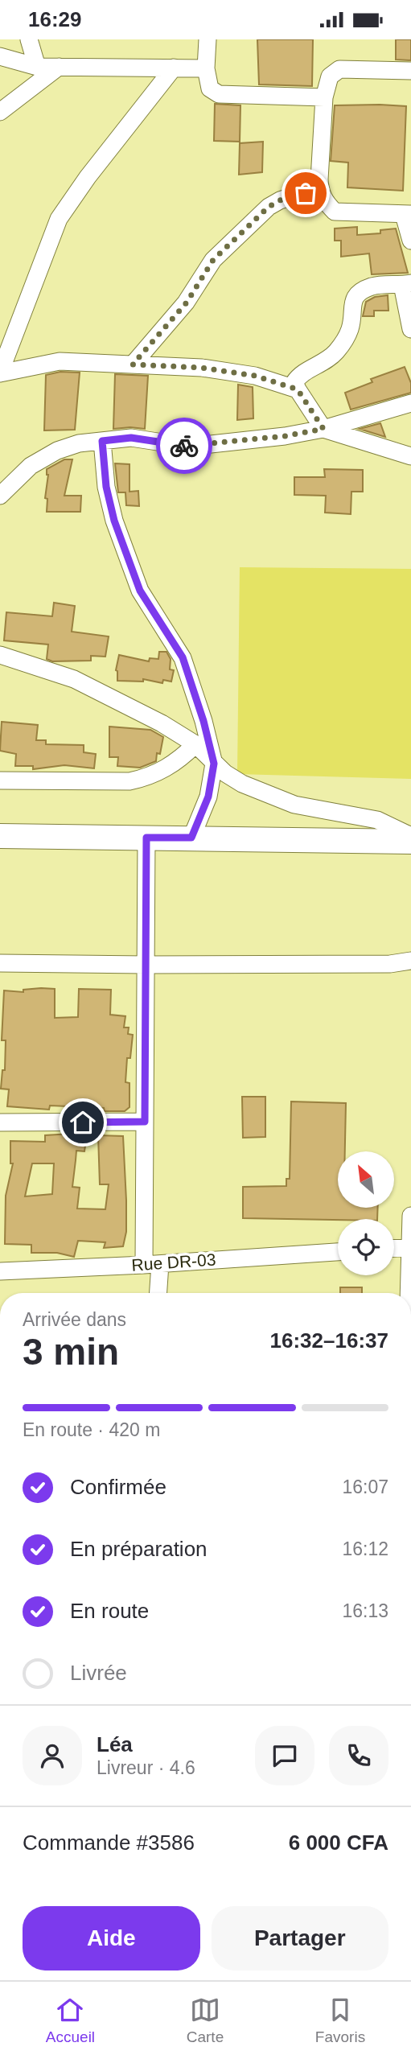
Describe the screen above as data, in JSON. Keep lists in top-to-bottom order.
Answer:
{
  "streets": {
    "street": ["Rue DR-03"]
  },
  "north": "top left",
  "page": {
    "status": "16:29",
    "heading": ["3 min", "Arrivée dans", "16:32–16:37"],
    "panel": [
      "Léa",
      "Livreur · 4.6",
      "Commande #3586",
      "6 000 CFA"
    ],
    "bar": "En route · 420 m",
    "list": [
      ["Confirmée", "16:07"],
      ["En préparation", "16:12"],
      ["En route", "16:13"],
      "Livrée"
    ],
    "buttons": ["Aide", "Partager"],
    "tabs": ["Accueil", "Carte", "Favoris"]
  }
}
